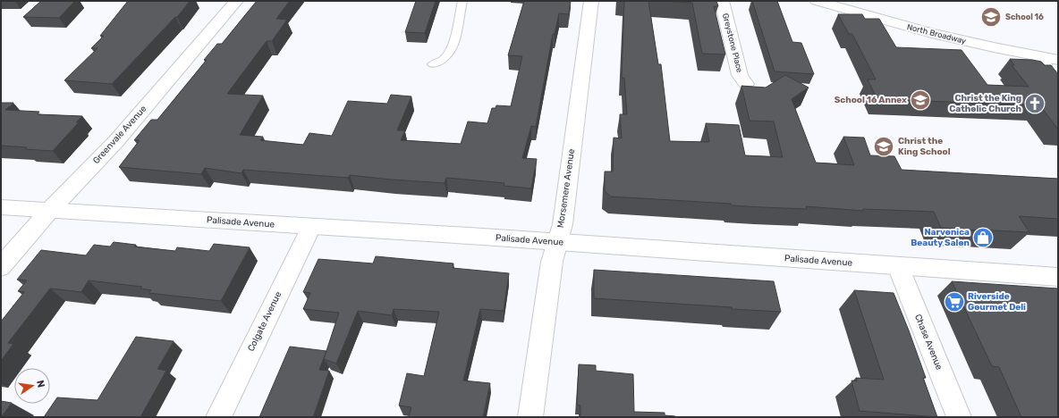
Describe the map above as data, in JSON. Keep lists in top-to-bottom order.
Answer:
{
  "streets": {
    "street": [
      "North Broadway",
      "Greystone Place",
      "Greenvale Avenue",
      "Morsemere Avenue",
      "Palisade Avenue",
      "Colgate Avenue",
      "Chase Avenue"
    ]
  },
  "crossings": [
    ["Greenvale Avenue", "Palisade Avenue"],
    ["Morsemere Avenue", "Palisade Avenue"],
    ["Palisade Avenue", "Colgate Avenue"],
    ["Palisade Avenue", "Chase Avenue"]
  ],
  "places": {
    "school or university": ["School 16", "School 16 Annex", "Christ the King School"],
    "church": ["Christ the King Catholic Church"],
    "shop": ["Narvonica Beauty Salon"],
    "supermarket": ["Riverside Gourmet Deli"]
  },
  "north": "right"
}
